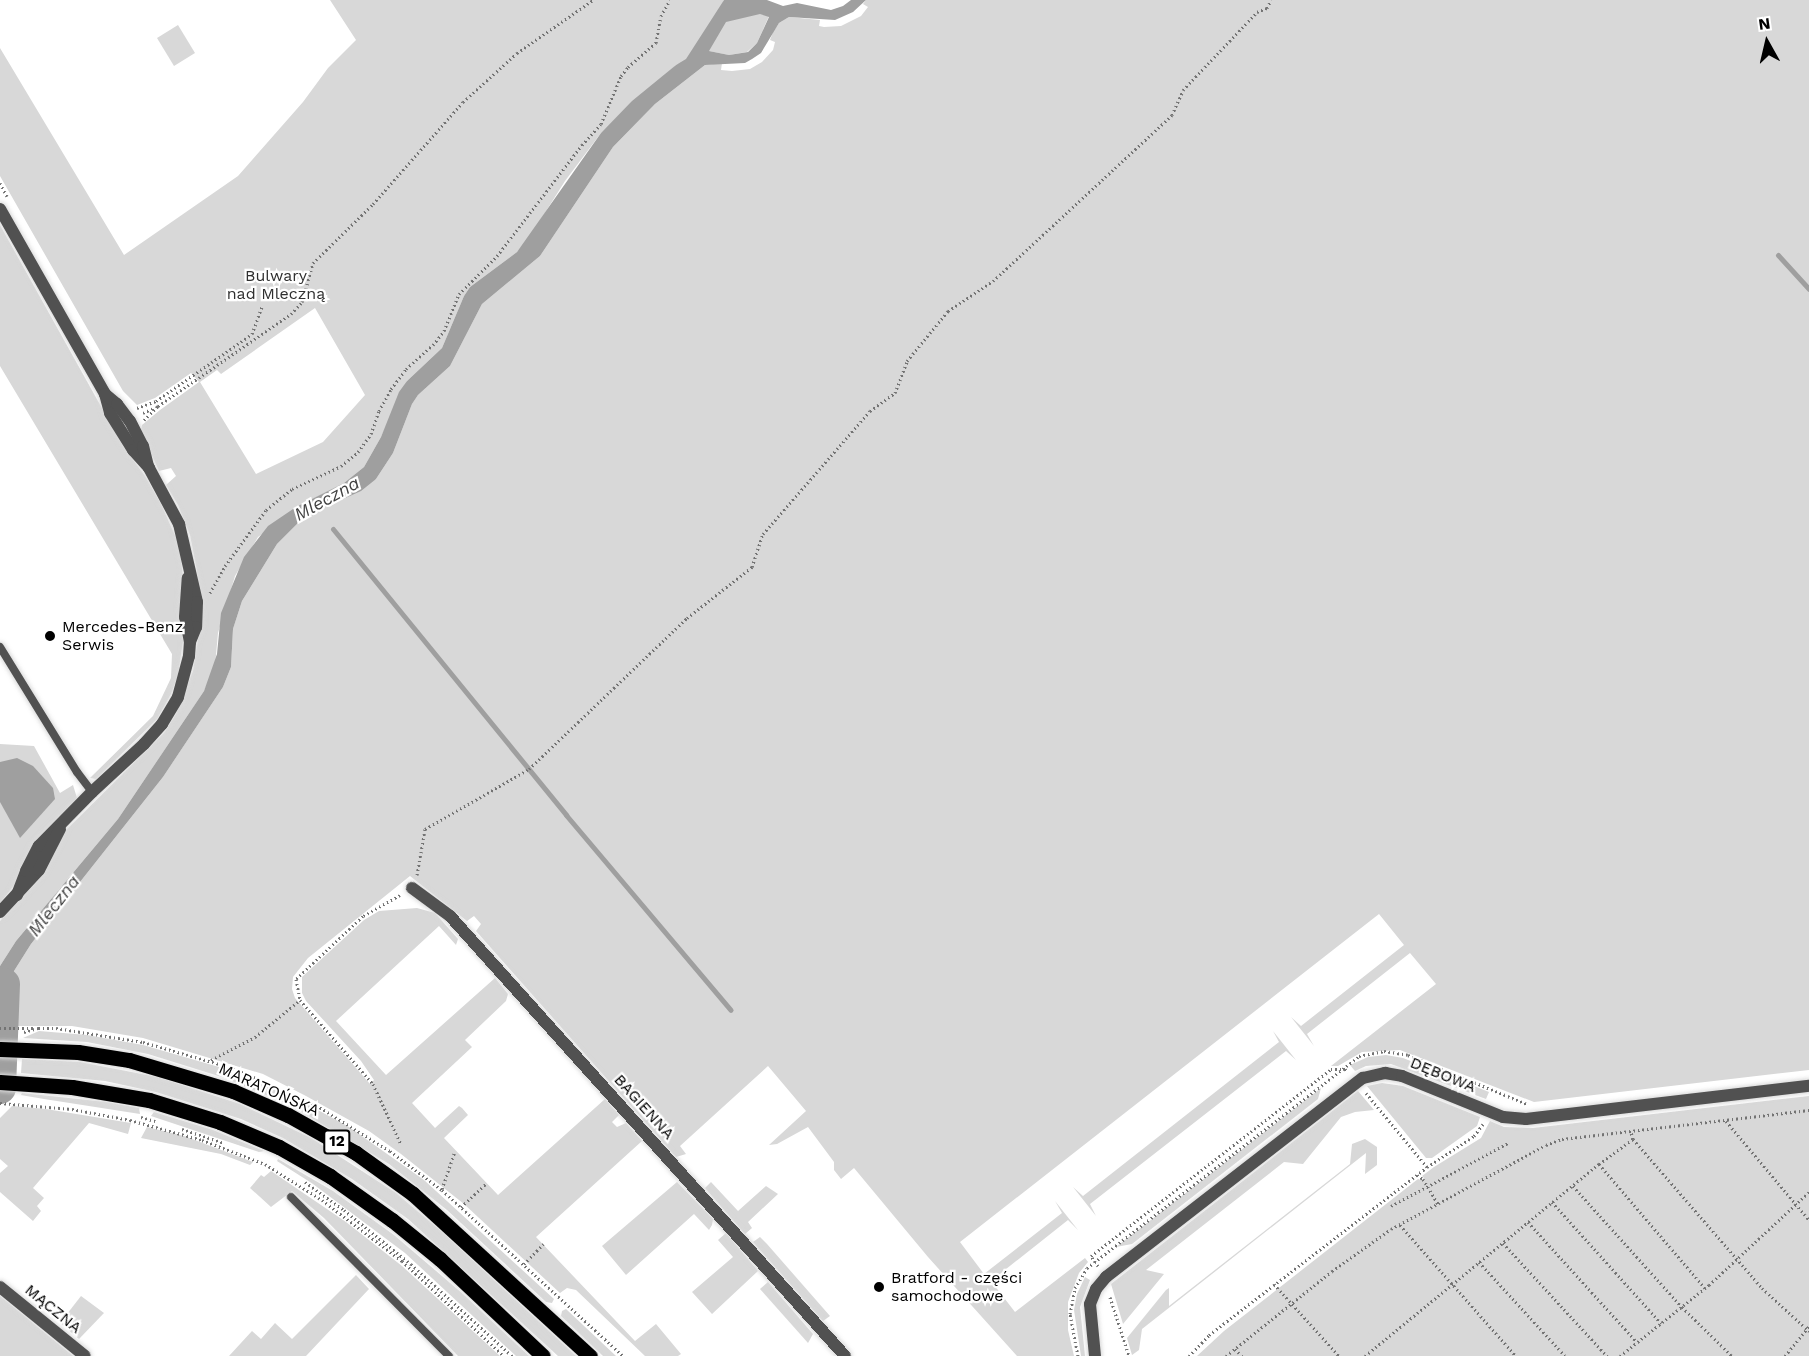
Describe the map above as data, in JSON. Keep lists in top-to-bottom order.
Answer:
{
  "streets": {
    "main road": ["MARATOŃSKA", "12"],
    "street": ["DĘBOWA", "BAGIENNA", "MĄCZNA"]
  },
  "water": ["Mleczna"],
  "parks": ["Bulwary nad Mleczną"],
  "places": ["Mercedes-Benz Serwis", "Bratford - części samochodowe"],
  "north": "top"
}
